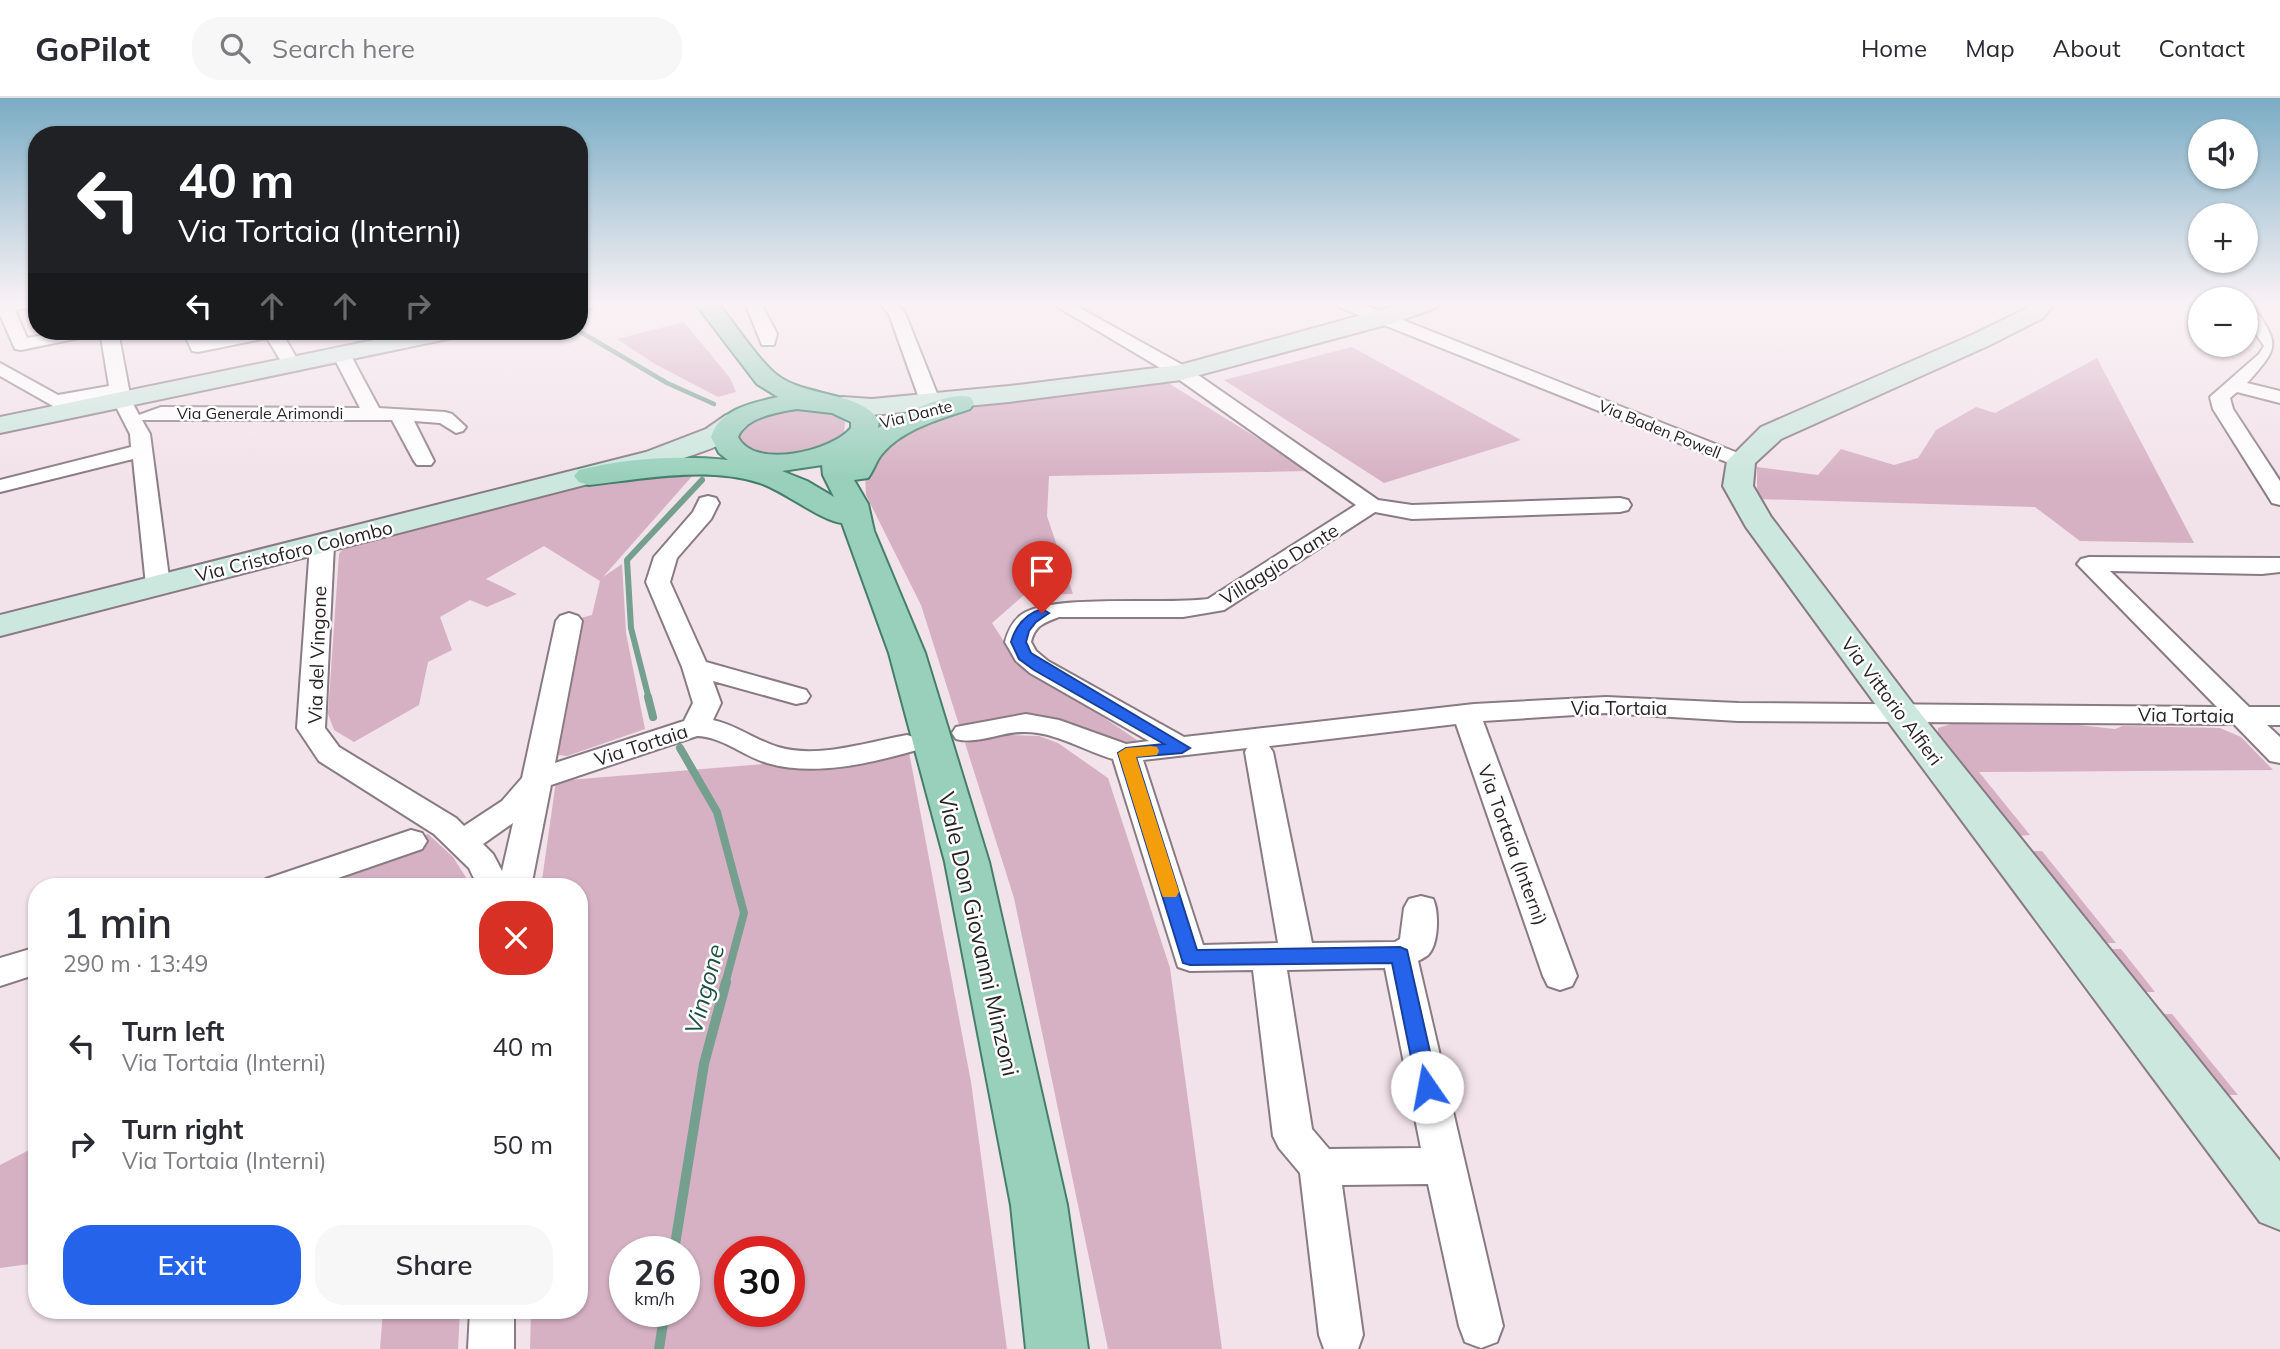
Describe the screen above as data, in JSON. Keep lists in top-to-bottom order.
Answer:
{
  "streets": {
    "main road": ["Viale Don Giovanni Minzoni"],
    "street": [
      "Via Generale Arimondi",
      "Via Dante",
      "Via Baden Powell",
      "Via Cristoforo Colombo",
      "Villaggio Dante",
      "Via del Vingone",
      "Via Vittorio Alfieri",
      "Via Tortaia",
      "Via Tortaia (Interni)"
    ]
  },
  "crossings": [
    ["Via Baden Powell", "Via Vittorio Alfieri"],
    ["Via Cristoforo Colombo", "Via del Vingone"],
    ["Villaggio Dante", "Via Tortaia"],
    ["Via del Vingone", "Via Tortaia"],
    ["Via Vittorio Alfieri", "Via Tortaia"],
    ["Via Tortaia", "Via Tortaia (Interni)"]
  ],
  "water": ["Vingone"],
  "page": {
    "header": "GoPilot",
    "search": "Search here",
    "nav": [
      "Home",
      "Map",
      "About",
      "Contact"
    ],
    "map_buttons": ["+", "−"],
    "turn": ["40 m", "Via Tortaia (Interni)"],
    "heading": ["1 min", "290 m · 13:49"],
    "list": [
      {
        "name": "Turn left",
        "note": "Via Tortaia (Interni)",
        "value": "40 m"
      },
      {
        "name": "Turn right",
        "note": "Via Tortaia (Interni)",
        "value": "50 m"
      }
    ],
    "buttons": ["Exit", "Share"],
    "speed": "26 km/h",
    "limit": "30"
  }
}
